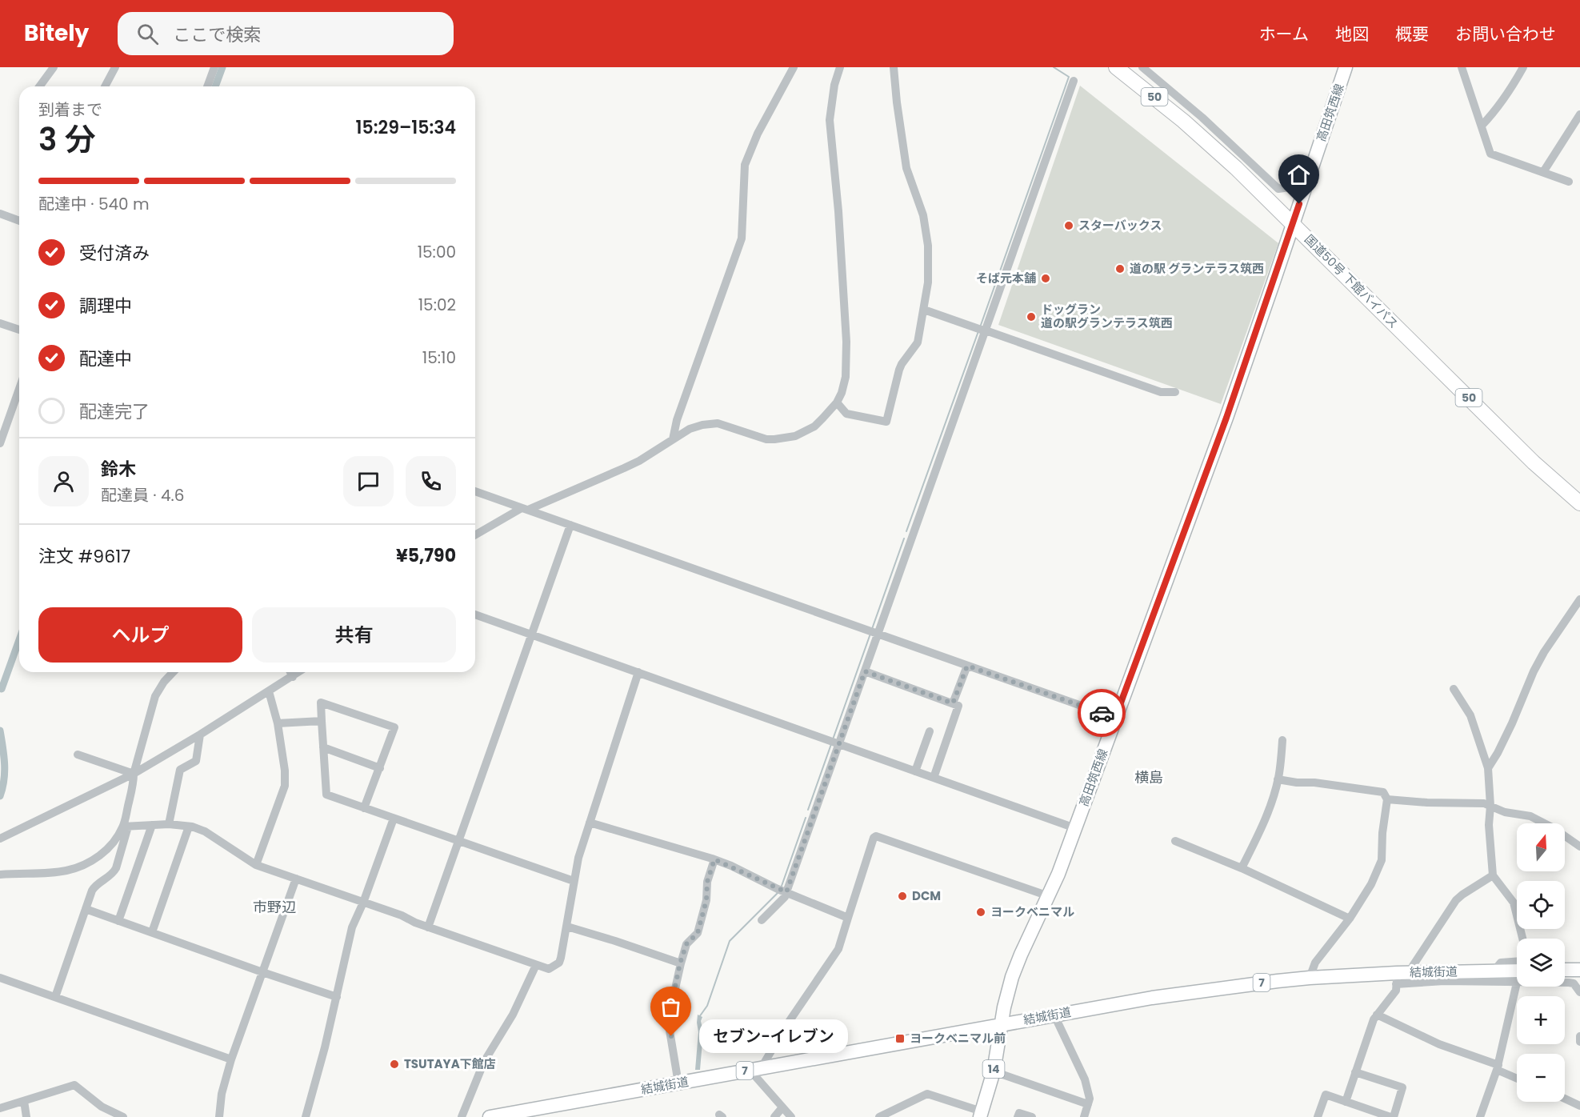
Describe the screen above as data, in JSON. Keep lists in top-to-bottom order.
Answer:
{
  "streets": {
    "highway": ["50", "国道50号 下館バイパス"],
    "main road": [
      "高田筑西線",
      "結城街道",
      "7",
      "14"
    ]
  },
  "crossings": [
    ["高田筑西線", "国道50号 下館バイパス"],
    ["高田筑西線", "結城街道"],
    ["高田筑西線", "14"],
    ["結城街道", "14"]
  ],
  "districts": ["横島", "市野辺"],
  "places": {
    "other": [
      "スターバックス",
      "道の駅 グランテラス筑西",
      "そば元本舗",
      "ドッグラン 道の駅グランテラス筑西",
      "DCM",
      "ヨークベニマル",
      "セブン-イレブン",
      "TSUTAYA下館店"
    ],
    "transit": ["ヨークベニマル前"]
  },
  "north": "top",
  "page": {
    "header": "Bitely",
    "search": "ここで検索",
    "nav": [
      "ホーム",
      "地図",
      "概要",
      "お問い合わせ"
    ],
    "heading": ["3 分", "到着まで", "15:29–15:34"],
    "panel": [
      "鈴木",
      "配達員 · 4.6",
      "注文 #9617",
      "¥5,790"
    ],
    "bar": "配達中 · 540 m",
    "list": [
      ["受付済み", "15:00"],
      ["調理中", "15:02"],
      ["配達中", "15:10"],
      "配達完了"
    ],
    "buttons": ["ヘルプ", "共有"],
    "map_buttons": ["+", "−"],
    "bubble": "セブン-イレブン"
  }
}
